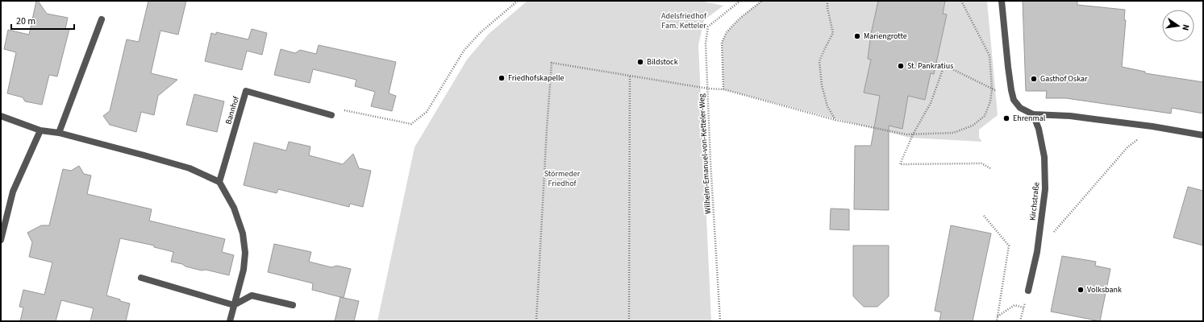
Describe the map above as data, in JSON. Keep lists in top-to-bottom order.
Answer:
{
  "streets": {
    "street": ["Bannhof", "Kirchstraße"],
    "path": ["Wilhelm-Emanuel-von-Ketteler-Weg"]
  },
  "parks": ["Adelsfriedhof Fam. Ketteler", "Störmeder Friedhof"],
  "places": [
    "Mariengrotte",
    "Bildstock",
    "St. Pankratius",
    "Friedhofskapelle",
    "Gasthof Oskar",
    "Ehrenmal",
    "Volksbank"
  ],
  "scale_bar": "20 m",
  "north": "right"
}
